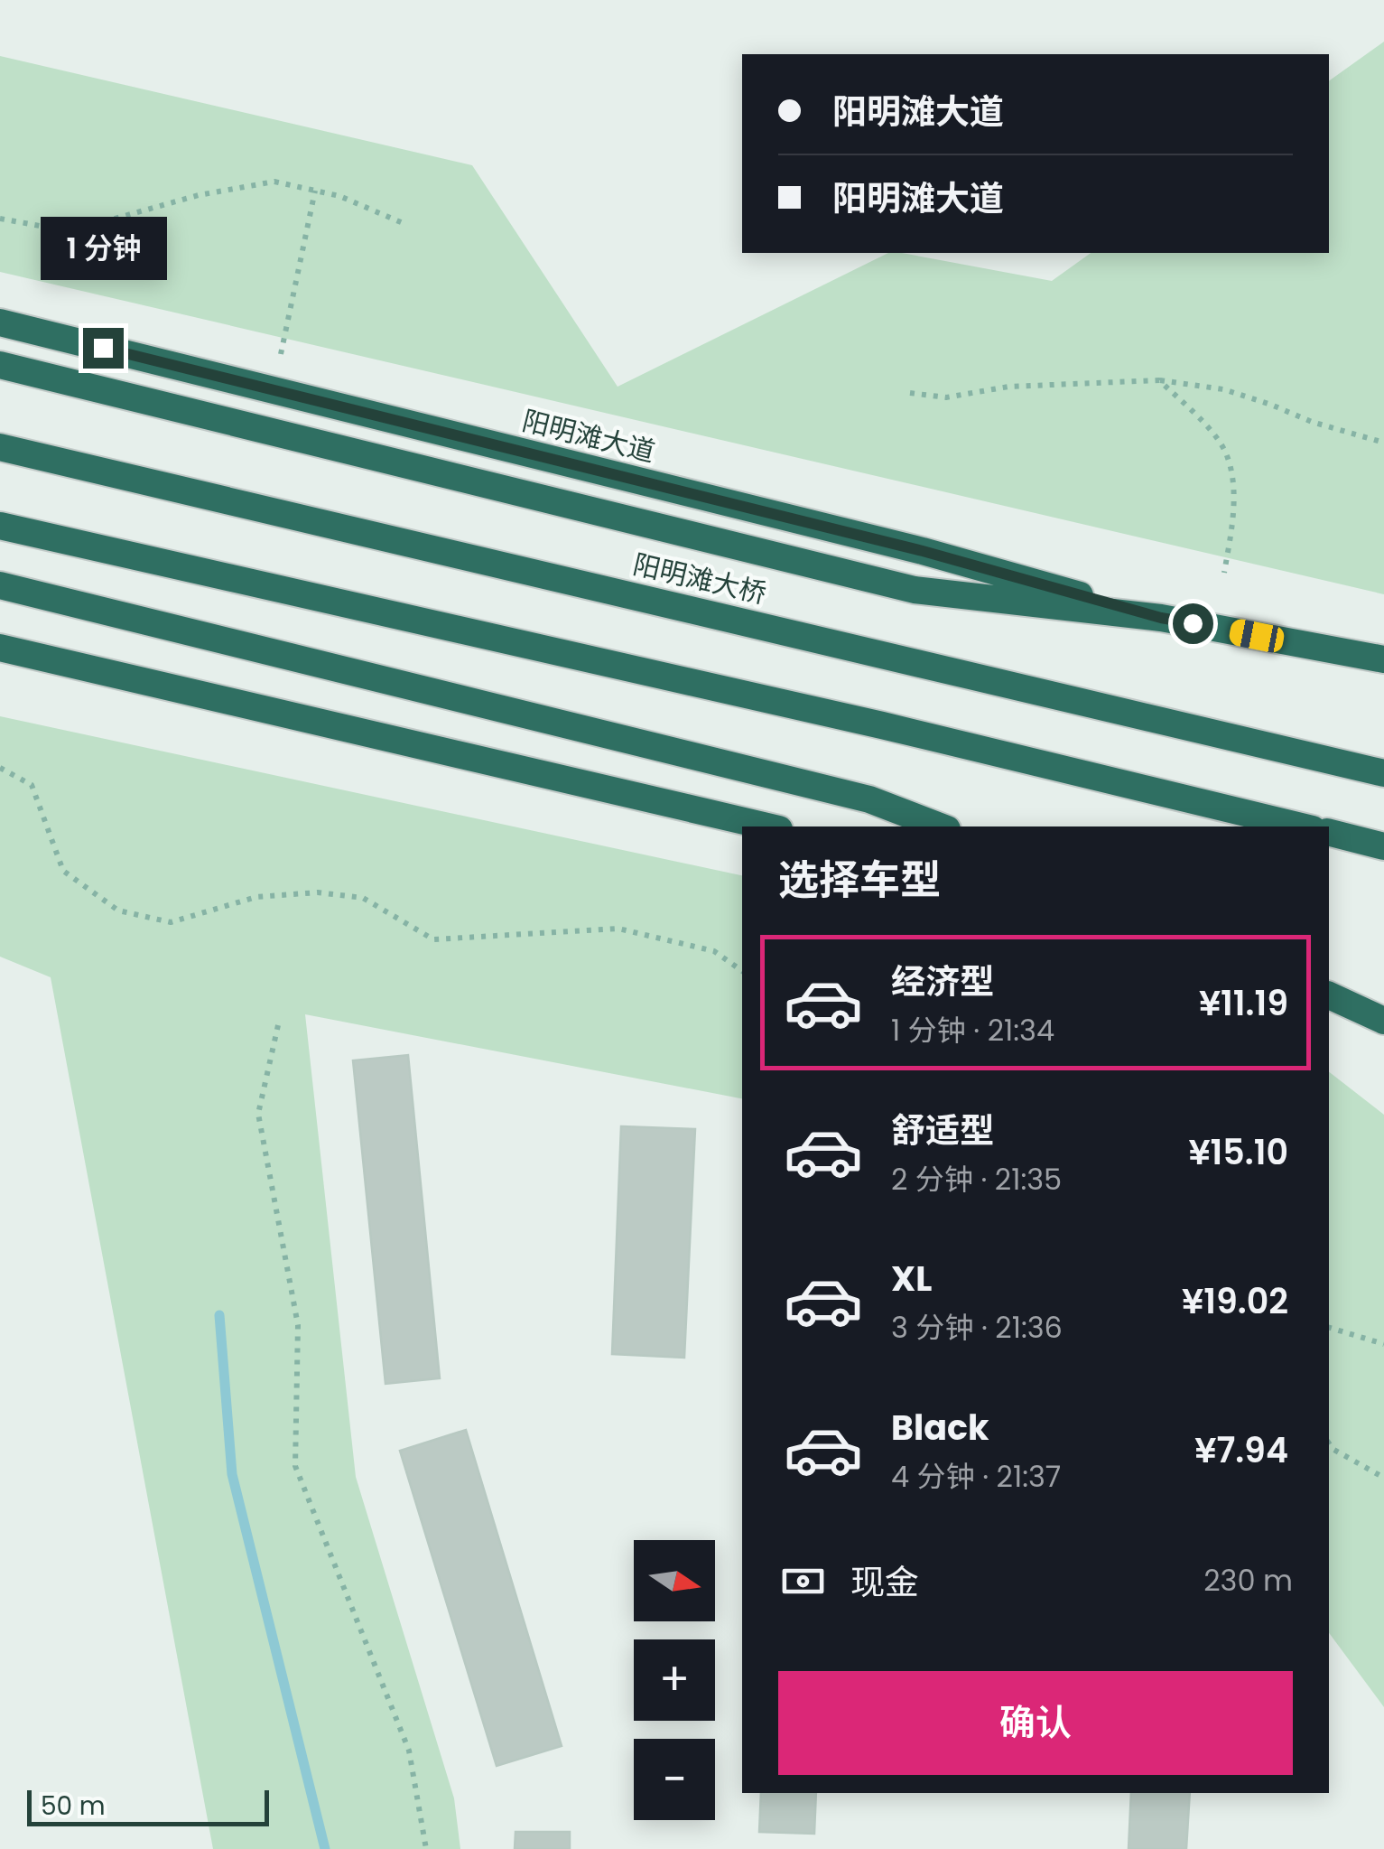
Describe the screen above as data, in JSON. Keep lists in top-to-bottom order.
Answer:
{
  "streets": {
    "highway": ["阳明滩大道", "阳明滩大桥"]
  },
  "scale_bar": "50 m",
  "north": "right",
  "page": {
    "banner": ["阳明滩大道", "阳明滩大道"],
    "bubble": "1 分钟",
    "heading": "选择车型",
    "list": [
      {
        "name": "经济型",
        "note": "1 分钟 · 21:34",
        "value": "¥11.19"
      },
      {
        "name": "舒适型",
        "note": "2 分钟 · 21:35",
        "value": "¥15.10"
      },
      {
        "name": "XL",
        "note": "3 分钟 · 21:36",
        "value": "¥19.02"
      },
      {
        "name": "Black",
        "note": "4 分钟 · 21:37",
        "value": "¥7.94"
      }
    ],
    "pay": ["现金", "230 m"],
    "map_buttons": ["+", "−"],
    "buttons": "确认",
    "scale": "50 m"
  }
}
